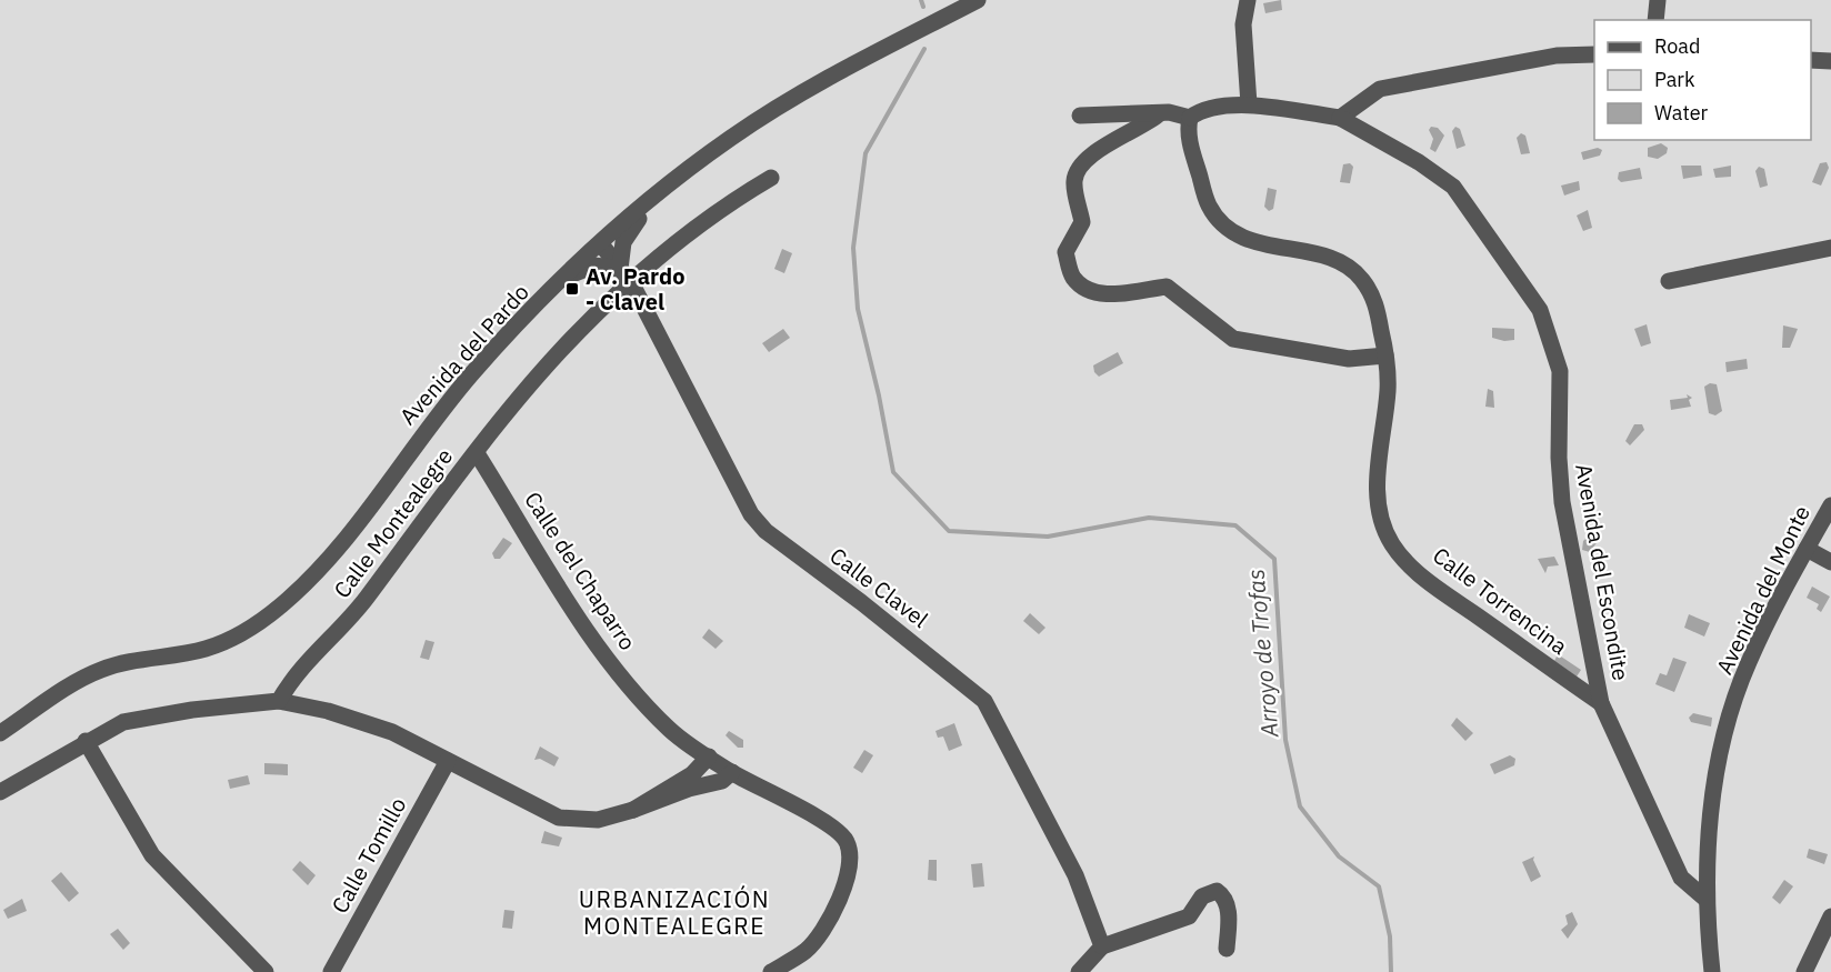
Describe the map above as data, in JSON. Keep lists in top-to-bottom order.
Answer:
{
  "streets": {
    "street": [
      "Avenida del Pardo",
      "Calle Montealegre",
      "Calle del Chaparro",
      "Avenida del Escondite",
      "Calle Clavel",
      "Avenida del Monte",
      "Calle Torrencina",
      "Calle Tomillo"
    ]
  },
  "crossings": [
    ["Avenida del Pardo", "Calle Clavel"],
    ["Calle Montealegre", "Calle del Chaparro"],
    ["Calle Montealegre", "Calle Clavel"],
    ["Avenida del Escondite", "Avenida del Monte"],
    ["Avenida del Escondite", "Calle Torrencina"]
  ],
  "districts": ["URBANIZACIÓN MONTEALEGRE"],
  "water": ["Arroyo de Trofas"],
  "places": {
    "transit": ["Av. Pardo - Clavel"]
  },
  "legend": ["Road", "Park", "Water"]
}
